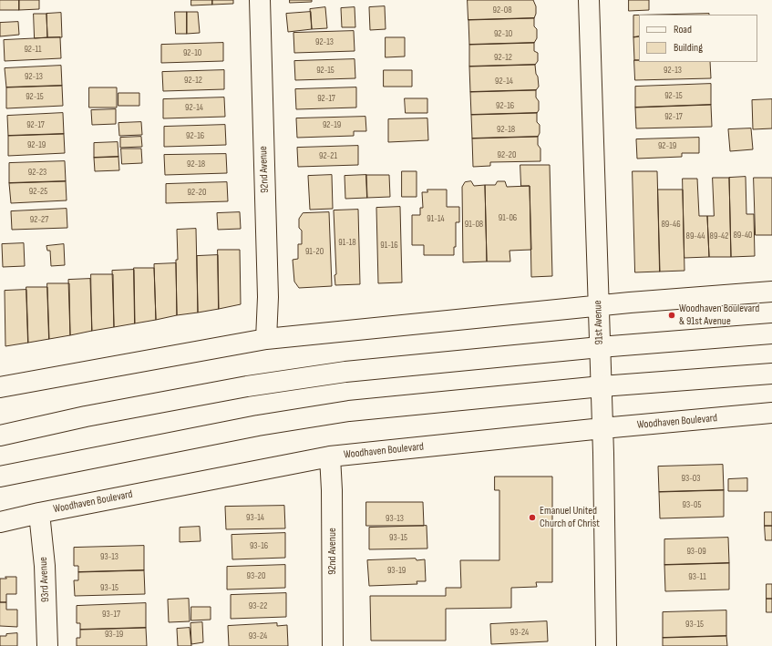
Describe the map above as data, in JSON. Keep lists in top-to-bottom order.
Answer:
{
  "streets": {
    "street": [
      "92nd Avenue",
      "91st Avenue",
      "Woodhaven Boulevard",
      "93rd Avenue"
    ]
  },
  "crossings": [
    ["92nd Avenue", "Woodhaven Boulevard"],
    ["91st Avenue", "Woodhaven Boulevard"],
    ["Woodhaven Boulevard", "93rd Avenue"]
  ],
  "places": ["Woodhaven Boulevard & 91st Avenue", "Emanuel United Church of Christ"],
  "house_numbers": [
    "92-08",
    "92-10",
    "92-13",
    "92-11",
    "92-10",
    "92-12",
    "92-15",
    "92-13",
    "92-13",
    "92-12",
    "92-14",
    "92-15",
    "92-15",
    "92-17",
    "92-16",
    "92-14",
    "92-17",
    "92-17",
    "92-19",
    "92-18",
    "92-16",
    "92-19",
    "92-19",
    "92-20",
    "92-21",
    "92-18",
    "92-23",
    "92-25",
    "92-20",
    "91-06",
    "91-14",
    "92-27",
    "91-08",
    "89-46",
    "89-40",
    "89-44",
    "89-42",
    "91-18",
    "91-16",
    "91-20",
    "93-03",
    "93-05",
    "93-14",
    "93-13",
    "93-15",
    "93-16",
    "93-09",
    "93-13",
    "93-19",
    "93-20",
    "93-11",
    "93-15",
    "93-22",
    "93-17",
    "93-15",
    "93-24",
    "93-19",
    "93-24"
  ],
  "legend": ["Road", "Building"]
}
